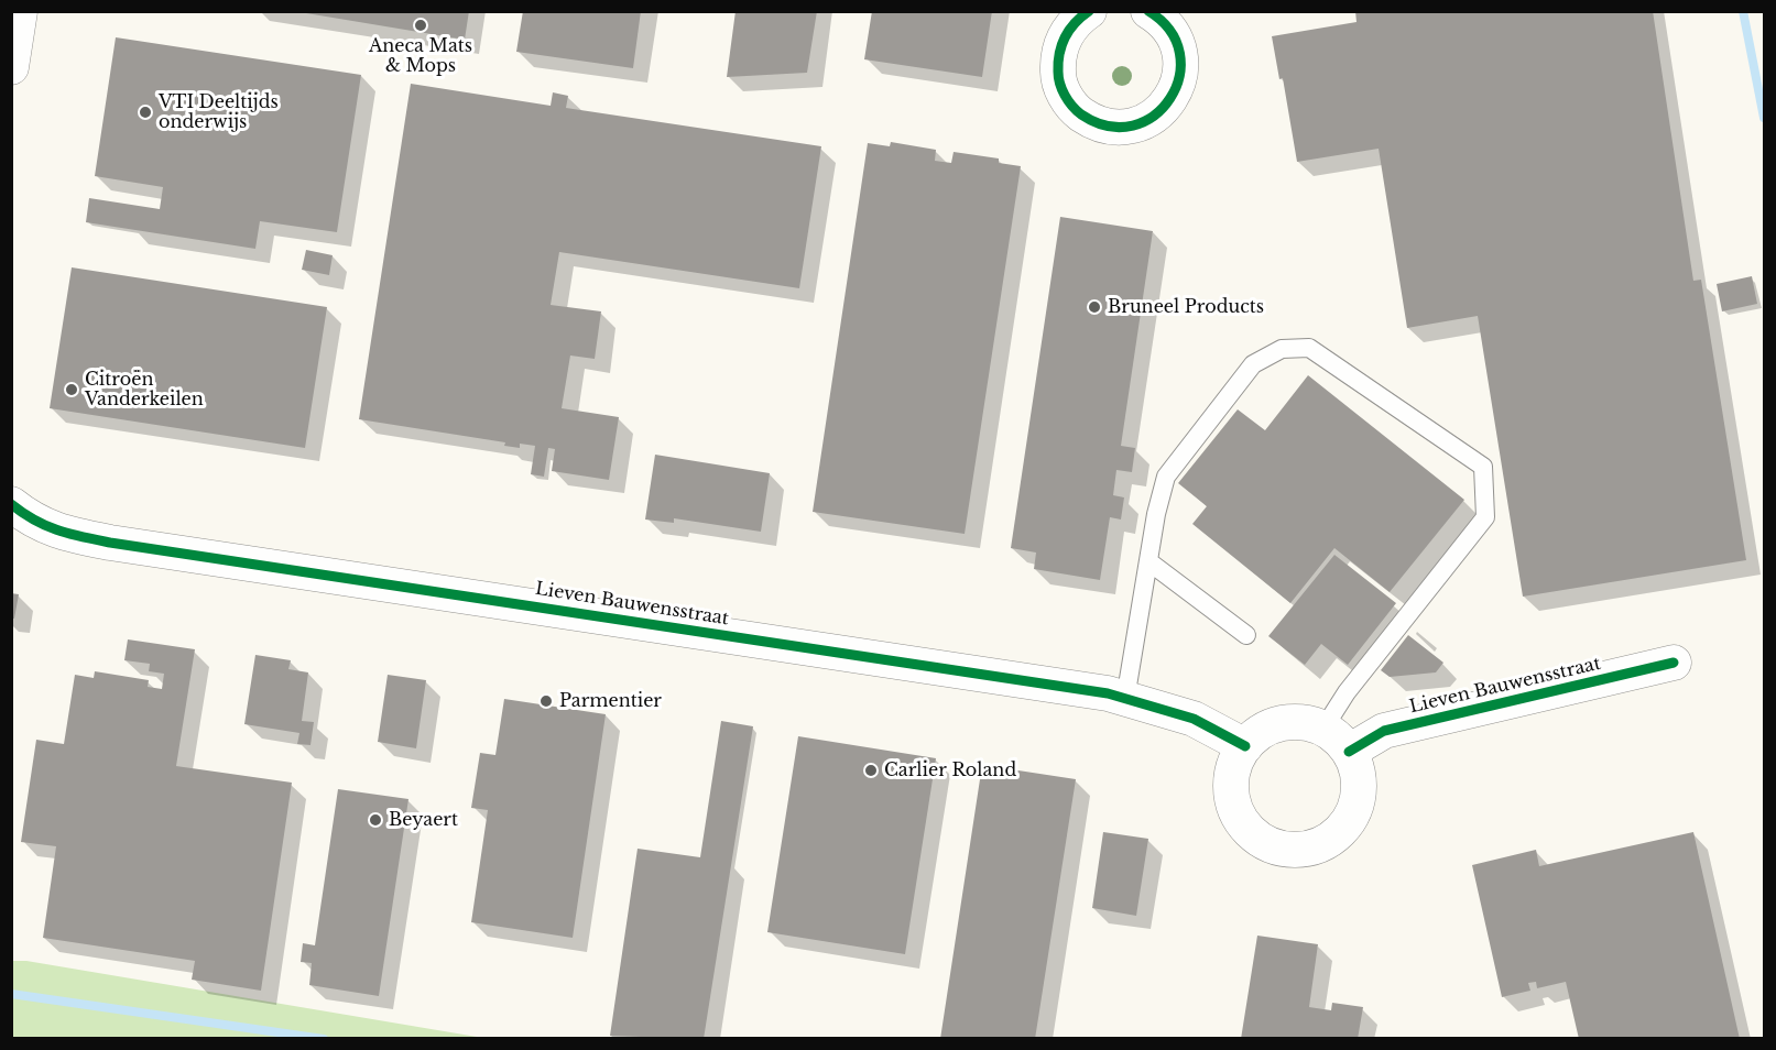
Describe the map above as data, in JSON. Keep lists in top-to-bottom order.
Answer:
{
  "streets": {
    "street": ["Lieven Bauwensstraat"]
  },
  "places": [
    "Aneca Mats & Mops",
    "VTI Deeltijds onderwijs",
    "Bruneel Products",
    "Citroën Vanderkeilen",
    "Parmentier",
    "Carlier Roland",
    "Beyaert"
  ]
}
